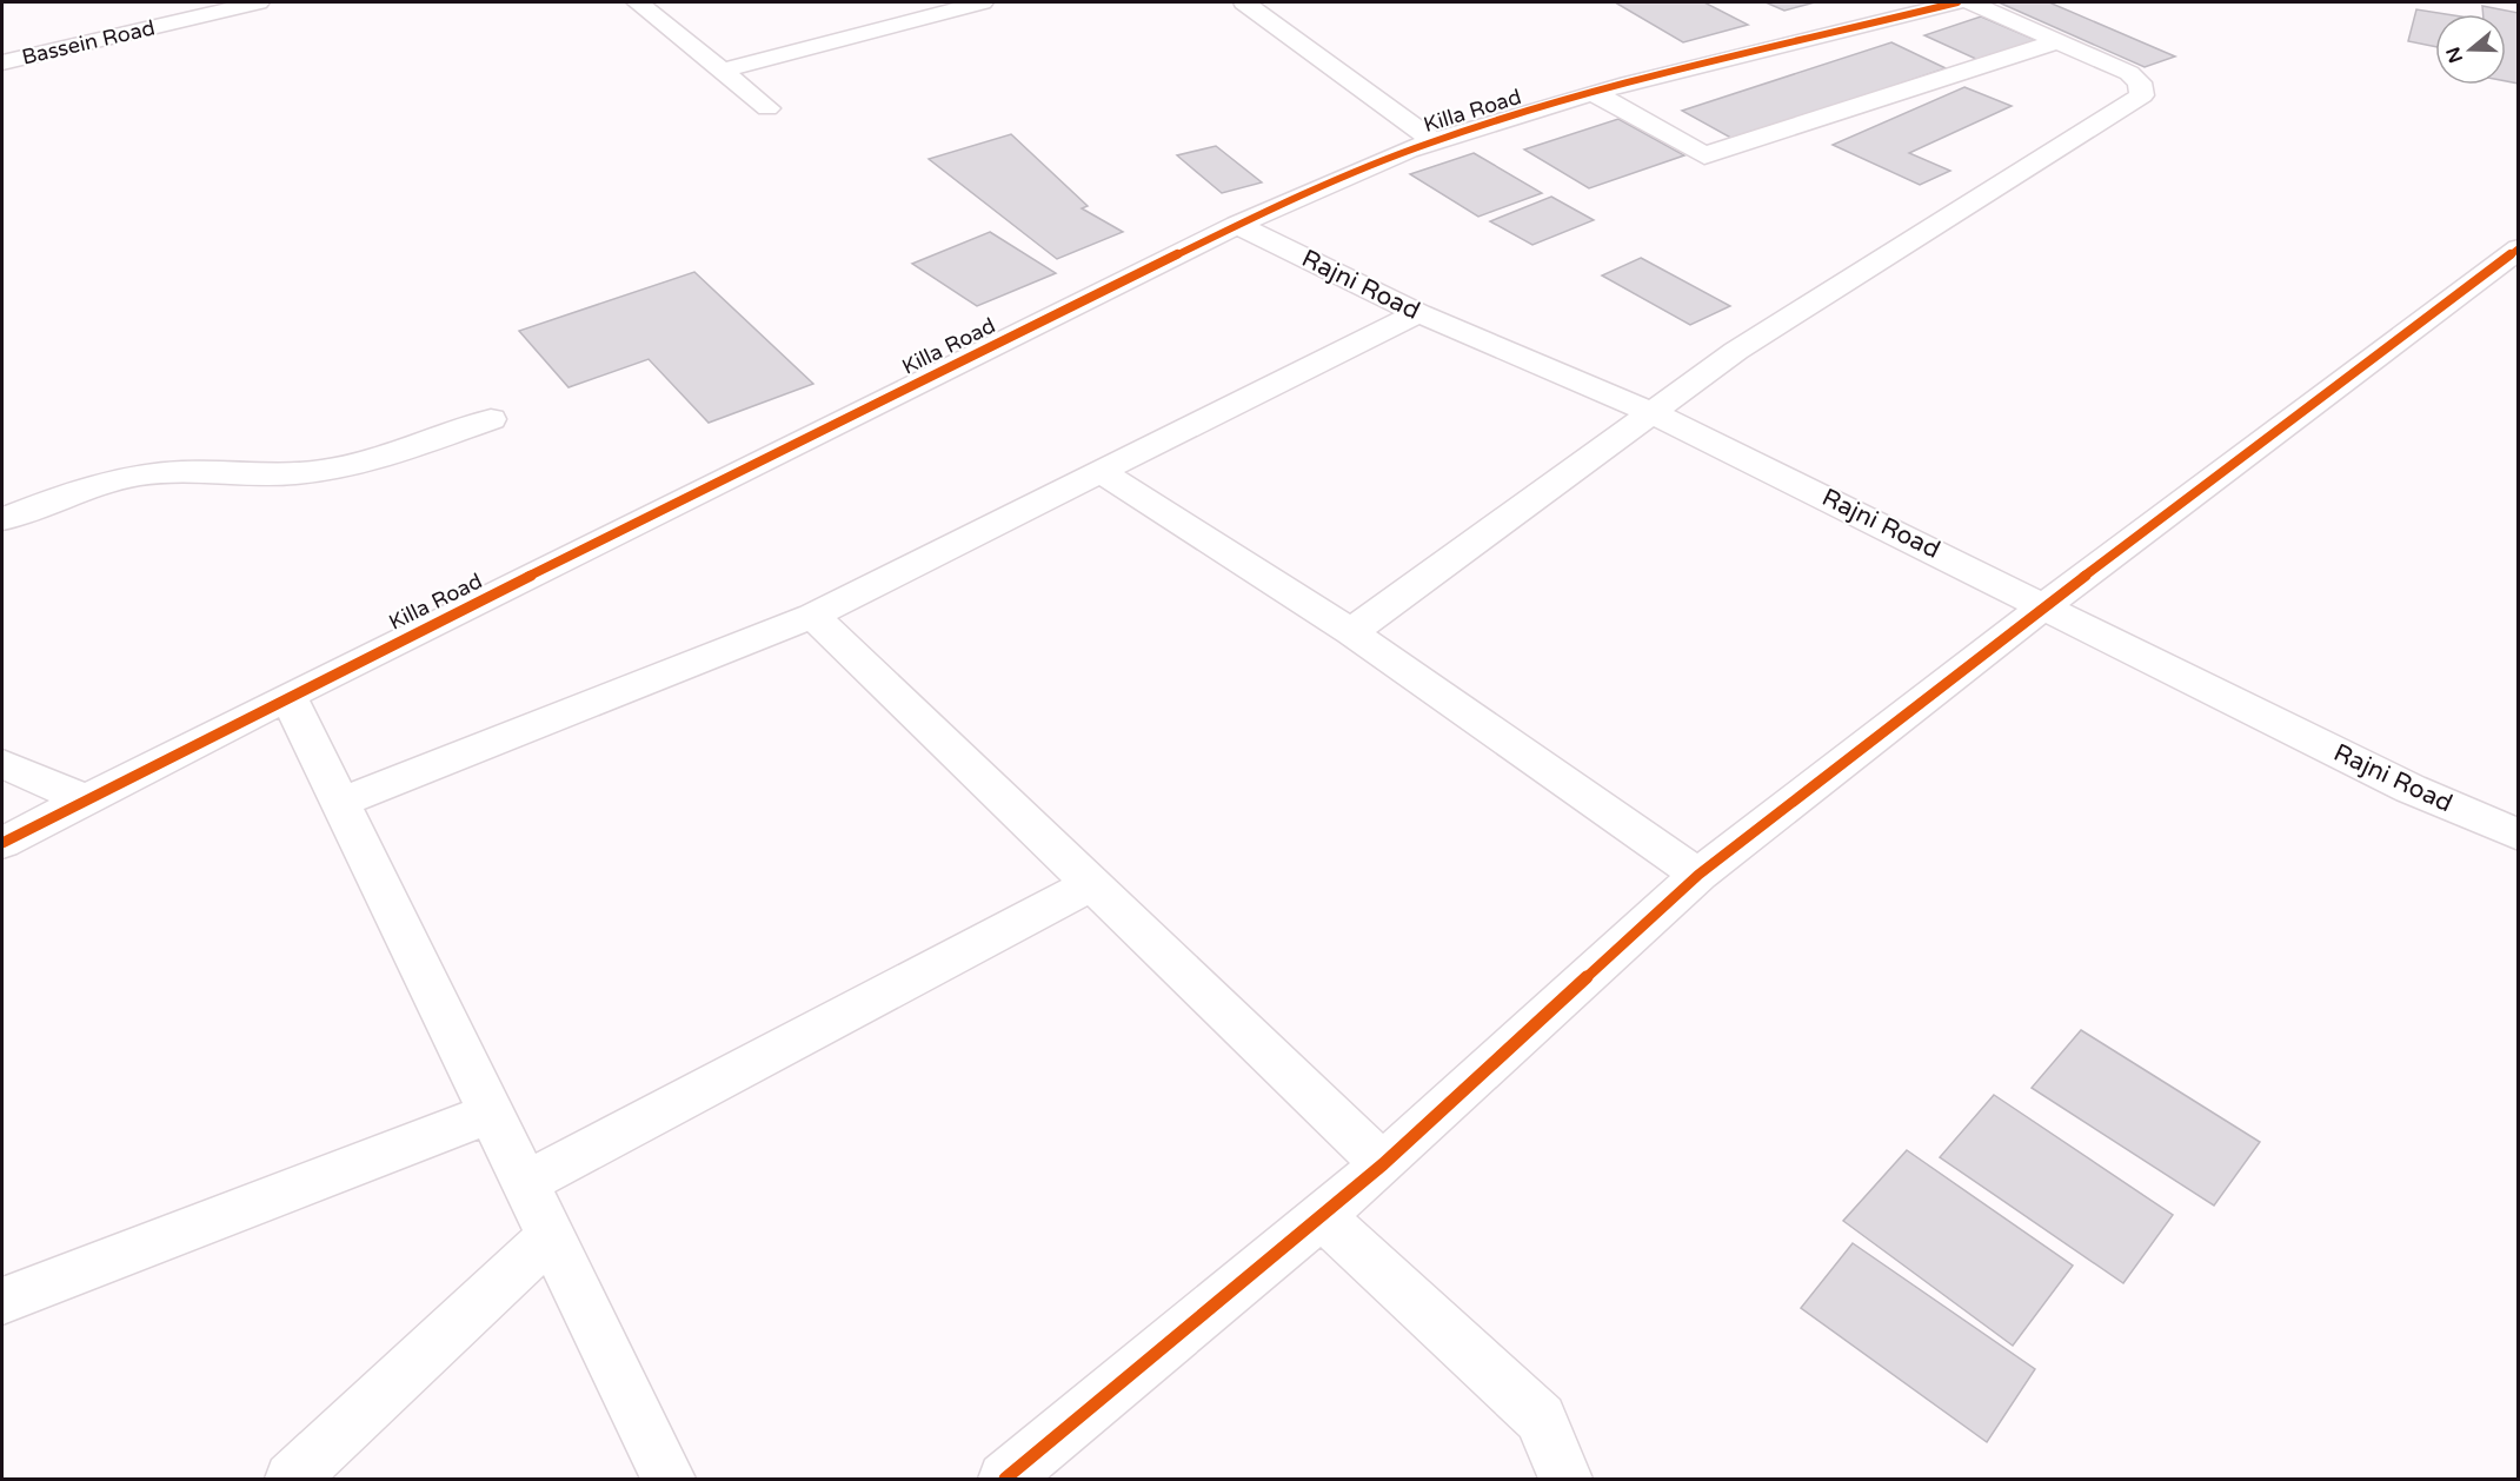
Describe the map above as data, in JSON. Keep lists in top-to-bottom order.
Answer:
{
  "streets": {
    "street": ["Bassein Road", "Killa Road", "Rajni Road"]
  },
  "crossings": [
    ["Killa Road", "Rajni Road"]
  ],
  "north": "left"
}
